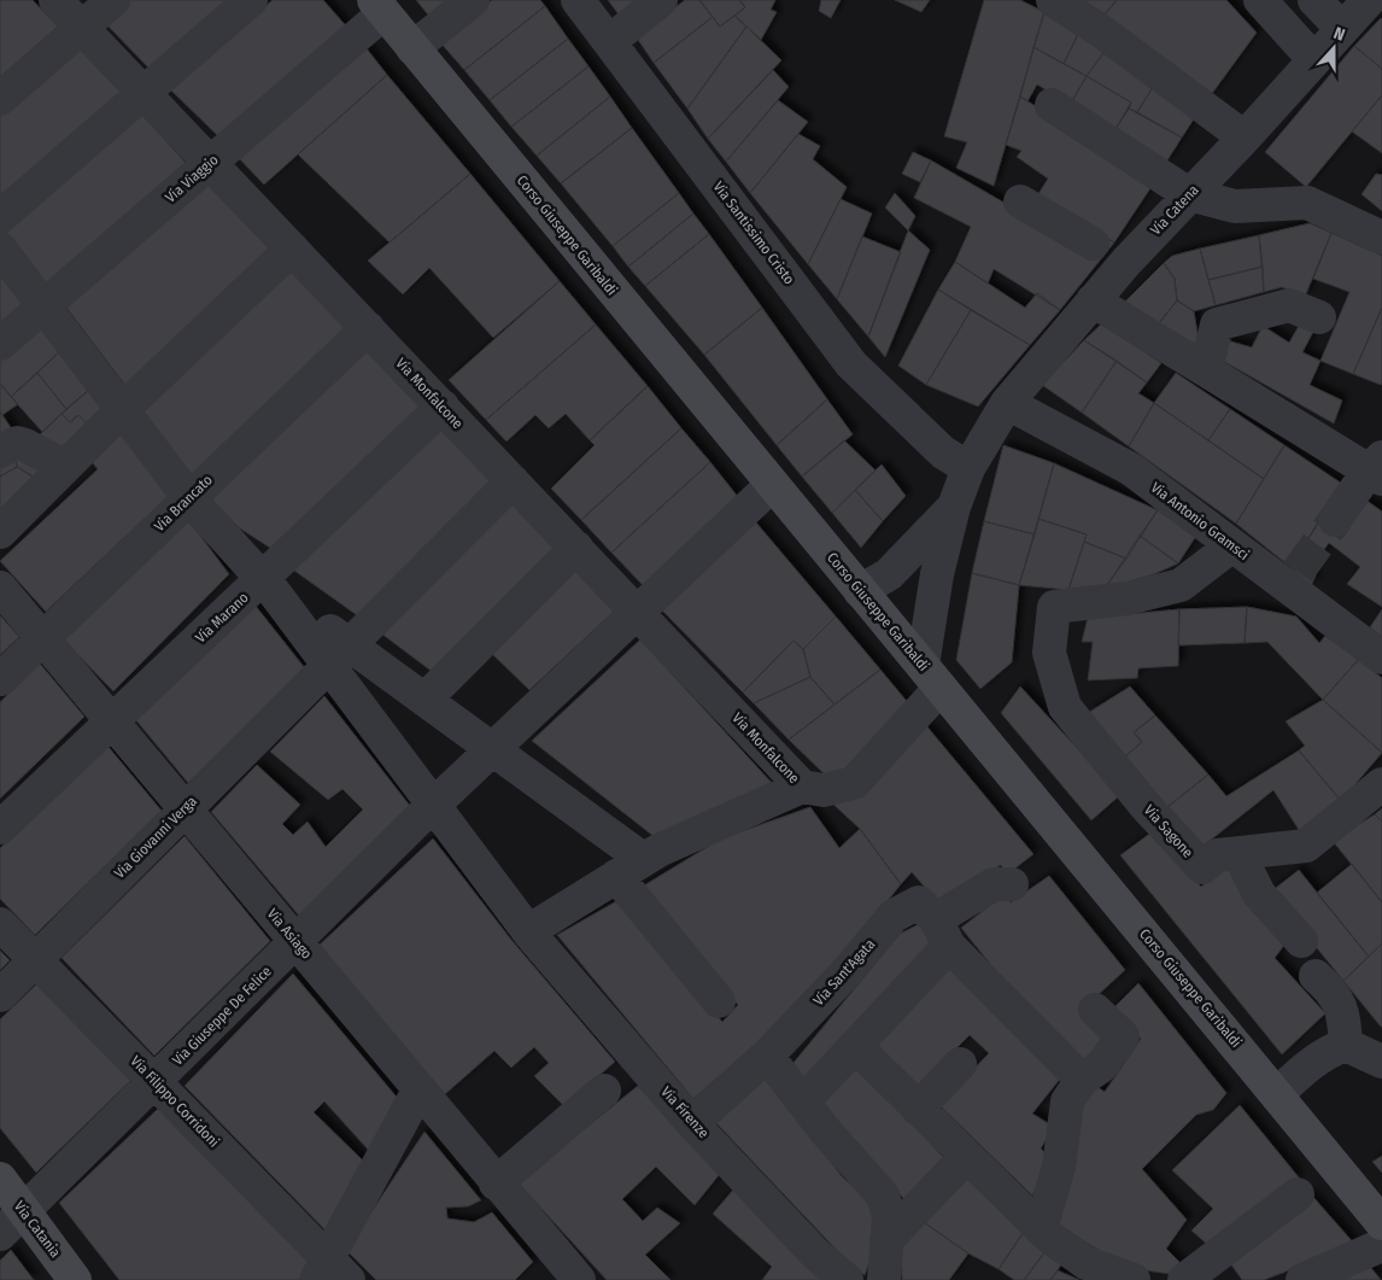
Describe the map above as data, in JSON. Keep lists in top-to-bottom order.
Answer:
{
  "streets": {
    "street": [
      "Via Viaggio",
      "Via Catena",
      "Via Santissimo Cristo",
      "Corso Giuseppe Garibaldi",
      "Via Monfalcone",
      "Via Brancato",
      "Via Antonio Gramsci",
      "Via Marano",
      "Via Sagone",
      "Via Giovanni Verga",
      "Via Asiago",
      "Via Sant'Agata",
      "Via Giuseppe De Felice",
      "Via Filippo Corridoni",
      "Via Firenze",
      "Via Catania"
    ]
  },
  "crossings": [
    ["Via Viaggio", "Corso Giuseppe Garibaldi"],
    ["Via Viaggio", "Via Monfalcone"],
    ["Via Catena", "Via Santissimo Cristo"],
    ["Via Catena", "Corso Giuseppe Garibaldi"],
    ["Via Catena", "Via Antonio Gramsci"],
    ["Via Monfalcone", "Via Brancato"],
    ["Via Monfalcone", "Via Marano"],
    ["Via Monfalcone", "Via Giovanni Verga"],
    ["Via Brancato", "Via Asiago"],
    ["Via Antonio Gramsci", "Via Sagone"],
    ["Via Marano", "Via Asiago"],
    ["Via Giovanni Verga", "Via Asiago"],
    ["Via Giovanni Verga", "Via Filippo Corridoni"],
    ["Via Giovanni Verga", "Via Firenze"],
    ["Via Asiago", "Via Giuseppe De Felice"],
    ["Via Sant'Agata", "Via Firenze"],
    ["Via Giuseppe De Felice", "Via Filippo Corridoni"],
    ["Via Giuseppe De Felice", "Via Firenze"],
    ["Via Giuseppe De Felice", "Via Catania"]
  ],
  "north": "top"
}
